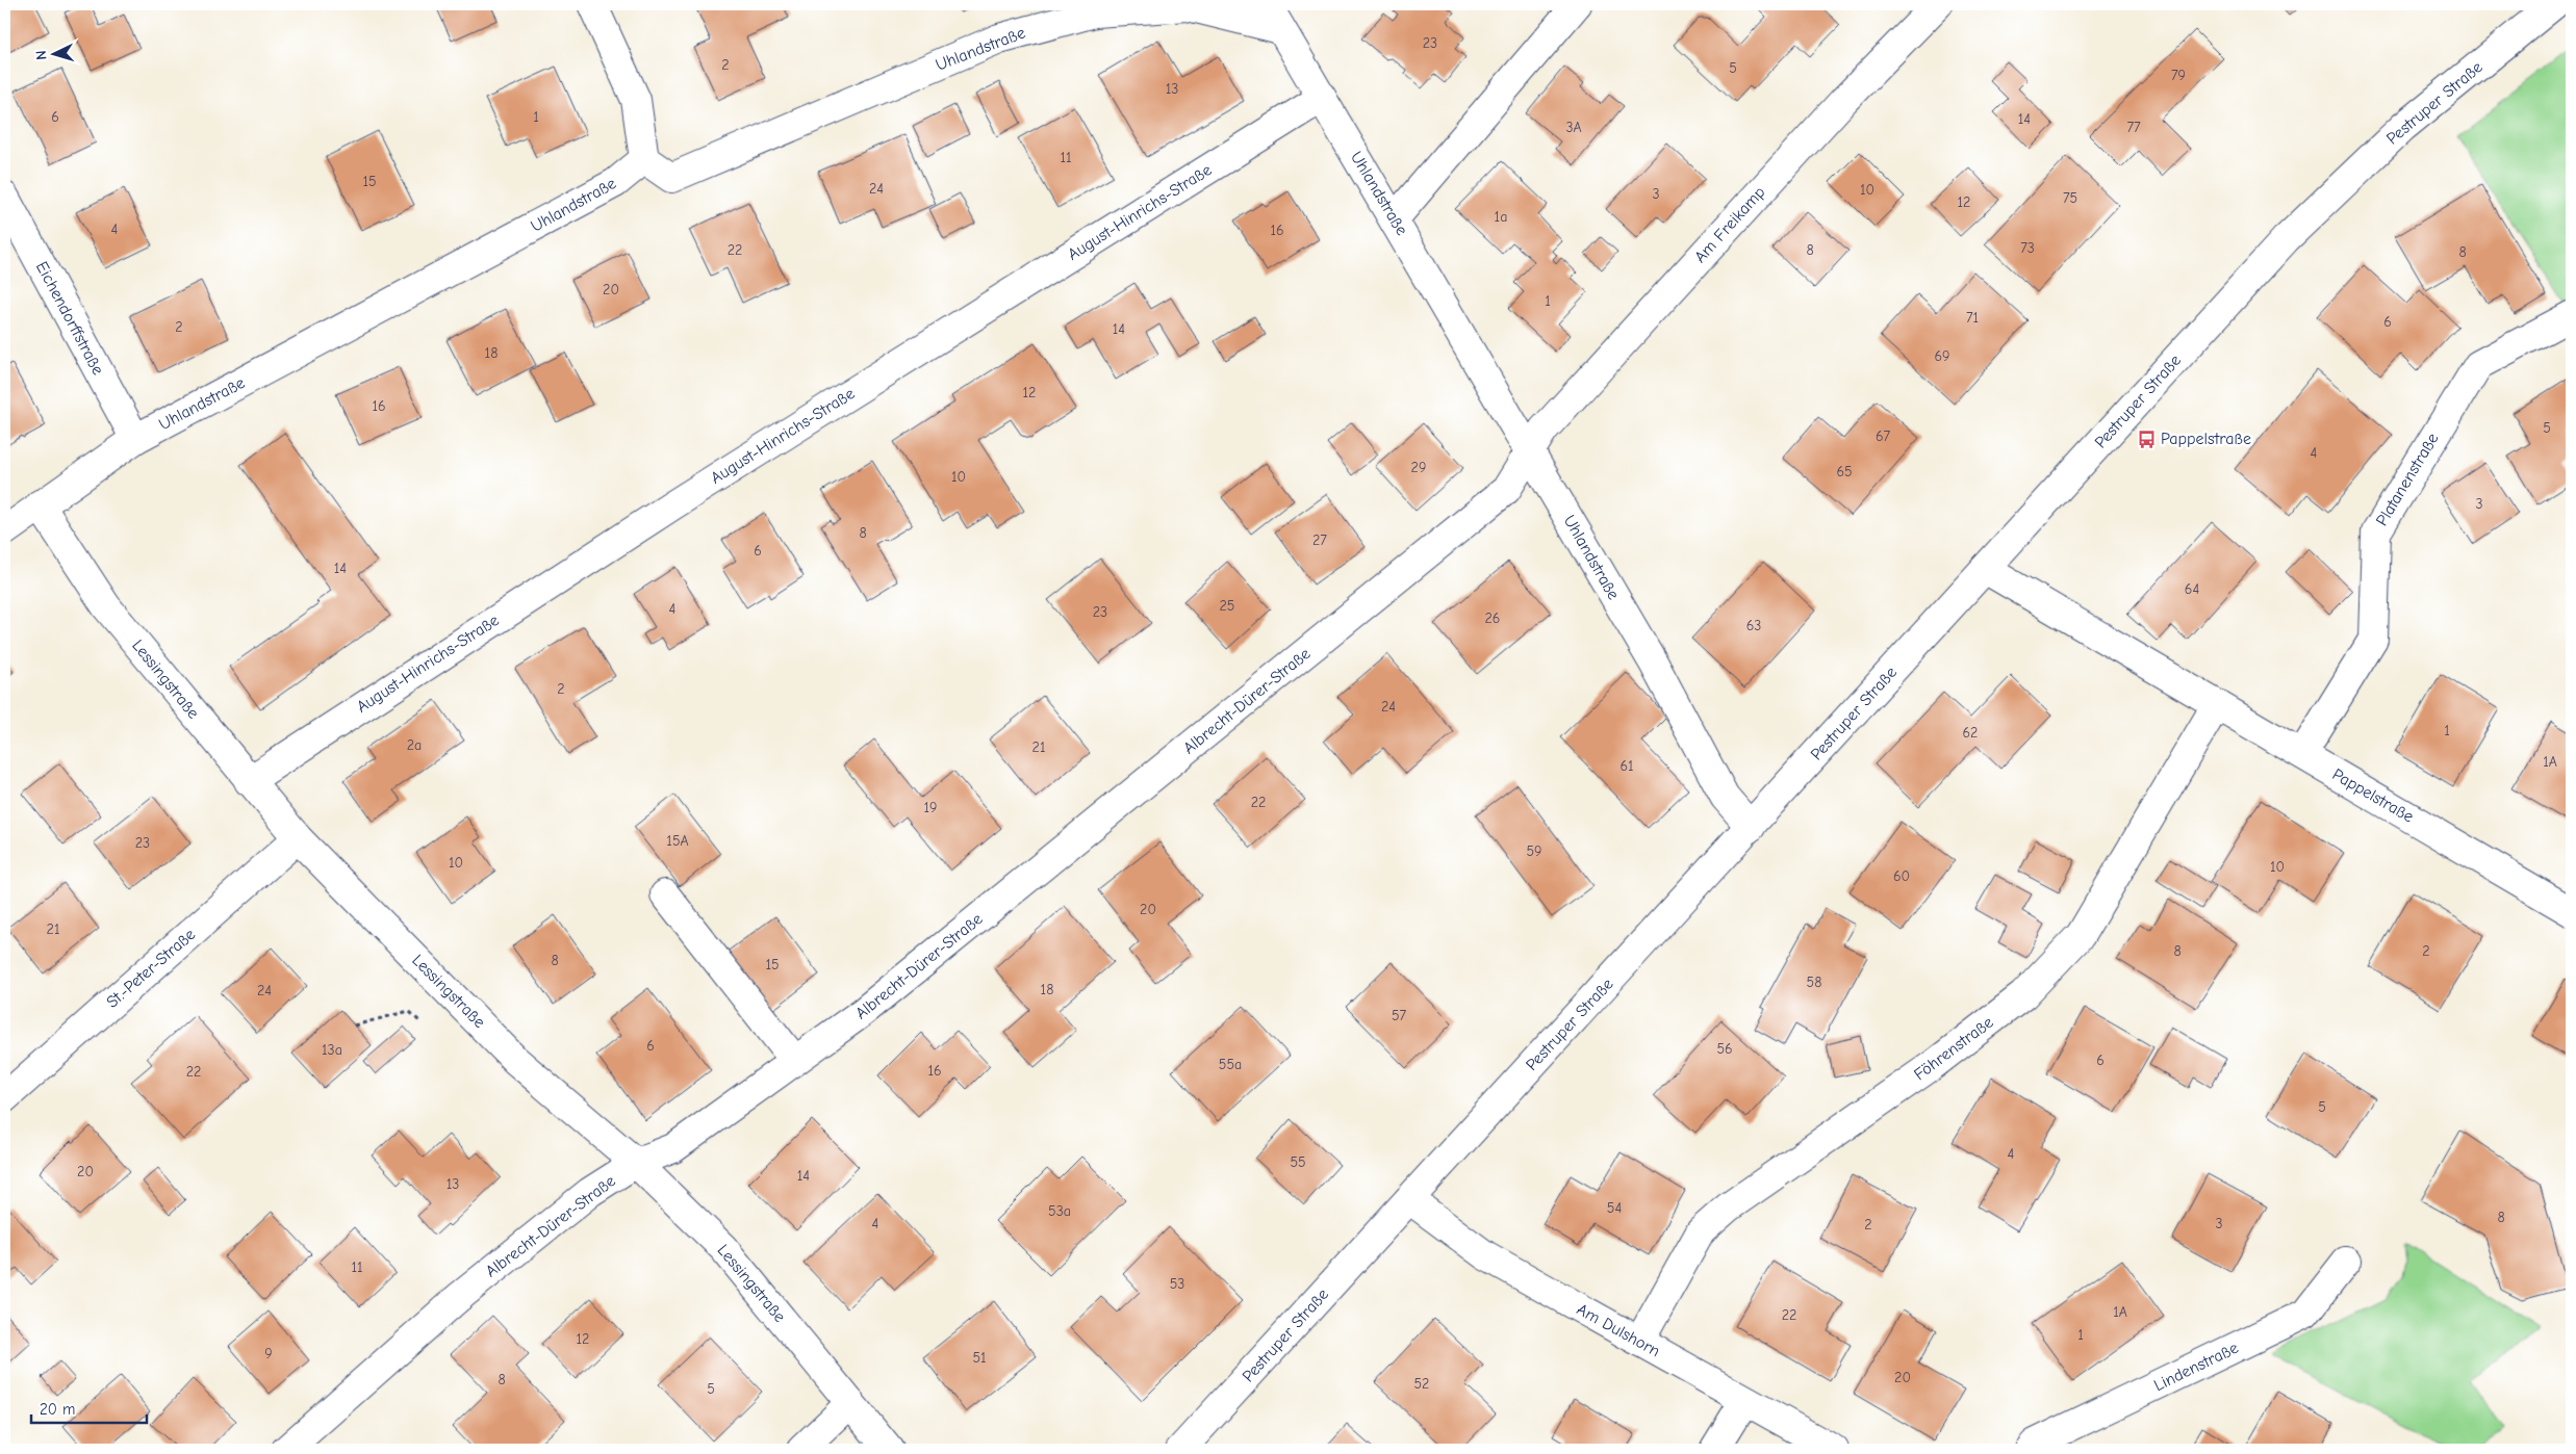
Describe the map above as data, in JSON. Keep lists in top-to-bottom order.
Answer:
{
  "streets": {
    "street": [
      "Uhlandstraße",
      "Pestruper Straße",
      "August-Hinrichs-Straße",
      "Am Freikamp",
      "Eichendorffstraße",
      "Platanenstraße",
      "Lessingstraße",
      "Albrecht-Dürer-Straße",
      "Pappelstraße",
      "St.-Peter-Straße",
      "Föhrenstraße",
      "Am Dulshorn",
      "Lindenstraße"
    ]
  },
  "crossings": [
    ["Uhlandstraße", "Pestruper Straße"],
    ["Uhlandstraße", "August-Hinrichs-Straße"],
    ["Uhlandstraße", "Am Freikamp"],
    ["Uhlandstraße", "Eichendorffstraße"],
    ["Uhlandstraße", "Lessingstraße"],
    ["Uhlandstraße", "Albrecht-Dürer-Straße"],
    ["Pestruper Straße", "Pappelstraße"],
    ["Pestruper Straße", "Am Dulshorn"],
    ["August-Hinrichs-Straße", "Lessingstraße"],
    ["Am Freikamp", "Albrecht-Dürer-Straße"],
    ["Platanenstraße", "Pappelstraße"],
    ["Lessingstraße", "Albrecht-Dürer-Straße"],
    ["Lessingstraße", "St.-Peter-Straße"],
    ["Pappelstraße", "Föhrenstraße"],
    ["Föhrenstraße", "Am Dulshorn"]
  ],
  "places": {
    "bus stop": ["Pappelstraße"]
  },
  "house_numbers": [
    "23",
    "2",
    "5",
    "79",
    "13",
    "6",
    "1",
    "14",
    "3A",
    "77",
    "11",
    "15",
    "24",
    "10",
    "3",
    "75",
    "12",
    "1a",
    "4",
    "16",
    "73",
    "22",
    "8",
    "8",
    "20",
    "1",
    "71",
    "6",
    "2",
    "14",
    "18",
    "69",
    "12",
    "16",
    "5",
    "67",
    "4",
    "29",
    "65",
    "10",
    "3",
    "8",
    "27",
    "6",
    "14",
    "64",
    "25",
    "4",
    "23",
    "26",
    "63",
    "2",
    "24",
    "1",
    "62",
    "2a",
    "21",
    "1A",
    "61",
    "22",
    "19",
    "15A",
    "23",
    "59",
    "10",
    "10",
    "60",
    "20",
    "21",
    "8",
    "2",
    "8",
    "15",
    "58",
    "18",
    "24",
    "57",
    "6",
    "56",
    "13a",
    "6",
    "55a",
    "16",
    "22",
    "5",
    "4",
    "55",
    "20",
    "14",
    "13",
    "54",
    "53a",
    "8",
    "4",
    "3",
    "2",
    "11",
    "53",
    "1A",
    "22",
    "1",
    "12",
    "9",
    "51",
    "20",
    "8",
    "52",
    "5"
  ],
  "scale_bar": "20 m",
  "north": "left"
}
